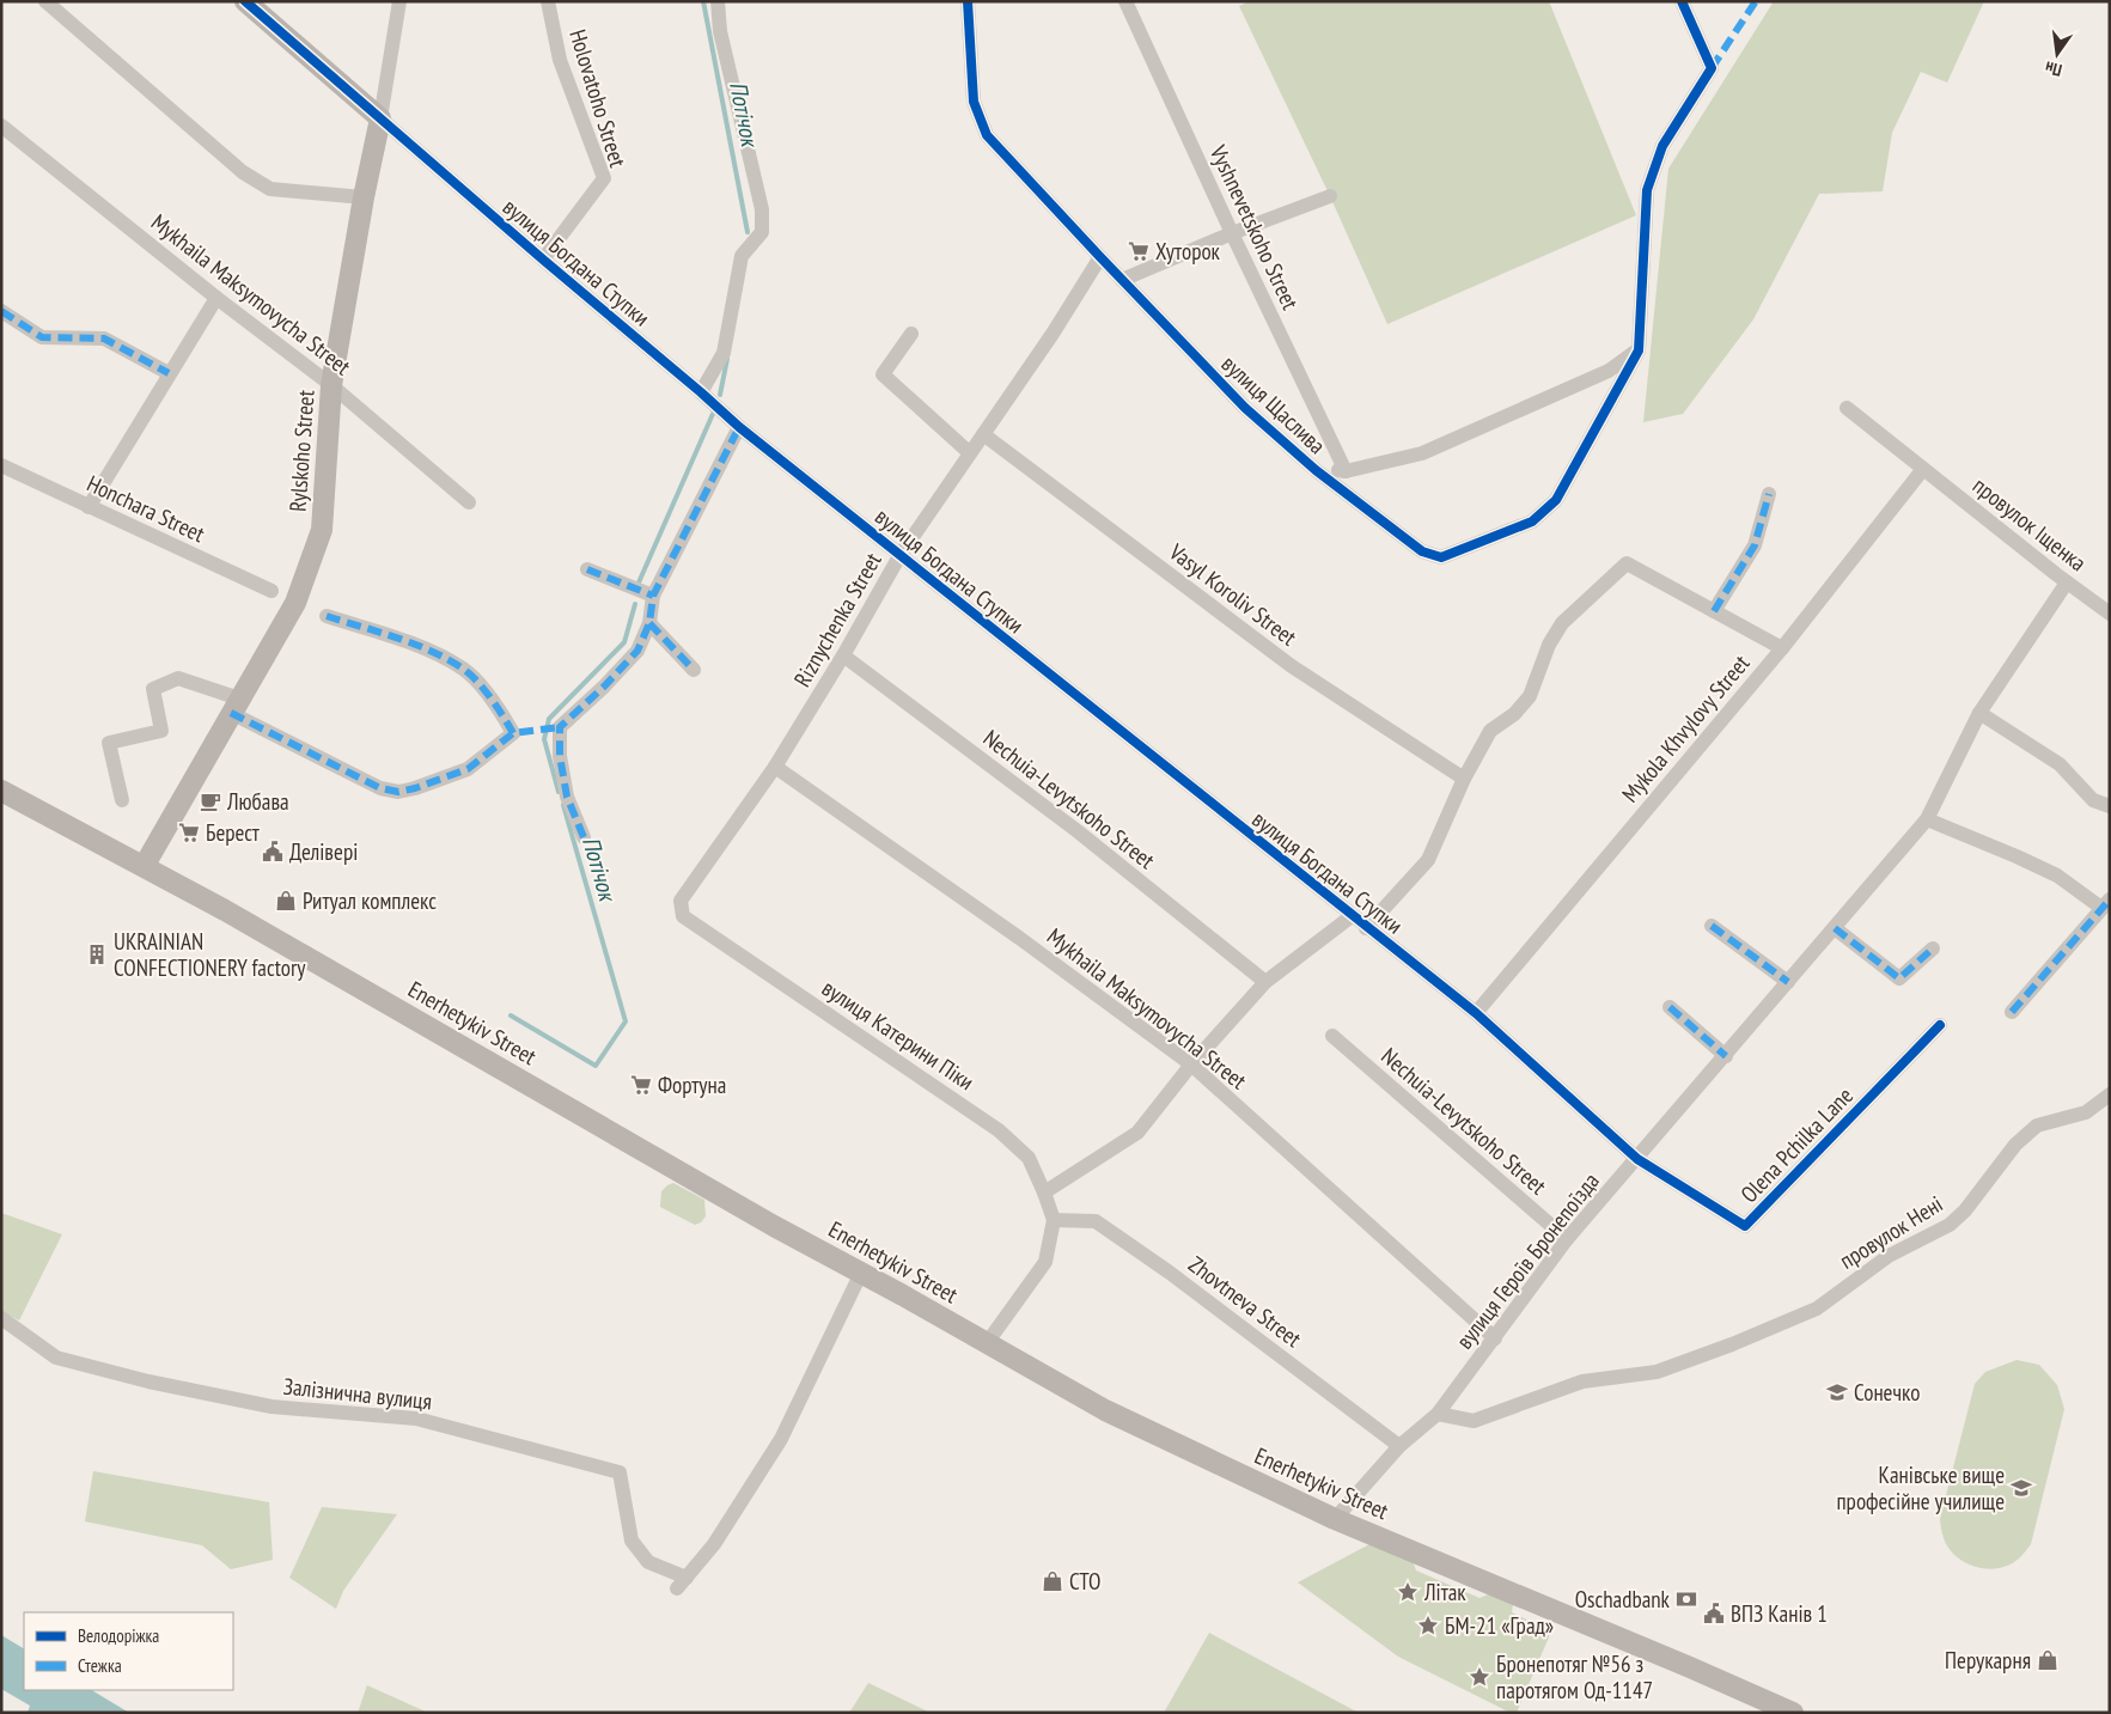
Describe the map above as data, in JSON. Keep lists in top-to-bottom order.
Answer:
{
  "streets": {
    "main road": ["вулиця Богдана Ступки", "Rylskoho Street", "Enerhetykiv Street"],
    "street": [
      "Holovatoho Street",
      "Vyshnevetskoho Street",
      "Mykhaila Maksymovycha Street",
      "вулиця Щаслива",
      "Honchara Street",
      "провулок Іщенка",
      "Vasyl Koroliv Street",
      "Riznychenka Street",
      "Mykola Khvylovy Street",
      "Nechuia-Levytskoho Street",
      "вулиця Катерини Піки",
      "Olena Pchilka Lane",
      "провулок Нені",
      "вулиця Героїв Бронепоїзда",
      "Zhovtneva Street",
      "Залізнична вулиця"
    ]
  },
  "crossings": [
    ["Holovatoho Street", "вулиця Богдана Ступки"],
    ["вулиця Богдана Ступки", "Rylskoho Street"],
    ["вулиця Богдана Ступки", "Riznychenka Street"],
    ["вулиця Богдана Ступки", "Mykola Khvylovy Street"],
    ["вулиця Богдана Ступки", "Olena Pchilka Lane"],
    ["вулиця Богдана Ступки", "вулиця Героїв Бронепоїзда"],
    ["Mykhaila Maksymovycha Street", "Rylskoho Street"],
    ["Mykhaila Maksymovycha Street", "Riznychenka Street"],
    ["Mykhaila Maksymovycha Street", "вулиця Героїв Бронепоїзда"],
    ["вулиця Щаслива", "Riznychenka Street"],
    ["Rylskoho Street", "Enerhetykiv Street"],
    ["провулок Іщенка", "Mykola Khvylovy Street"],
    ["провулок Іщенка", "вулиця Героїв Бронепоїзда"],
    ["Vasyl Koroliv Street", "Riznychenka Street"],
    ["Riznychenka Street", "Nechuia-Levytskoho Street"],
    ["Riznychenka Street", "вулиця Катерини Піки"],
    ["Nechuia-Levytskoho Street", "вулиця Героїв Бронепоїзда"],
    ["Enerhetykiv Street", "вулиця Героїв Бронепоїзда"],
    ["Enerhetykiv Street", "Залізнична вулиця"],
    ["вулиця Катерини Піки", "Zhovtneva Street"],
    ["Olena Pchilka Lane", "вулиця Героїв Бронепоїзда"],
    ["провулок Нені", "вулиця Героїв Бронепоїзда"],
    ["вулиця Героїв Бронепоїзда", "Zhovtneva Street"]
  ],
  "water": ["Потічок"],
  "places": {
    "supermarket": ["Хуторок", "Берест", "Фортуна"],
    "cafe": ["Любава"],
    "public building": ["Делівері", "ВПЗ Канів 1"],
    "shop": ["Ритуал комплекс", "СТО", "Перукарня"],
    "building": ["UKRAINIAN CONFECTIONERY factory"],
    "school or university": ["Сонечко", "Канівське вище професійне училище"],
    "place": ["Літак", "БМ-21 «Град»", "Бронепотяг №56 з паротягом Од-1147"],
    "bank": ["Oschadbank"]
  },
  "legend": ["Велодоріжка", "Стежка"],
  "north": "bottom"
}
